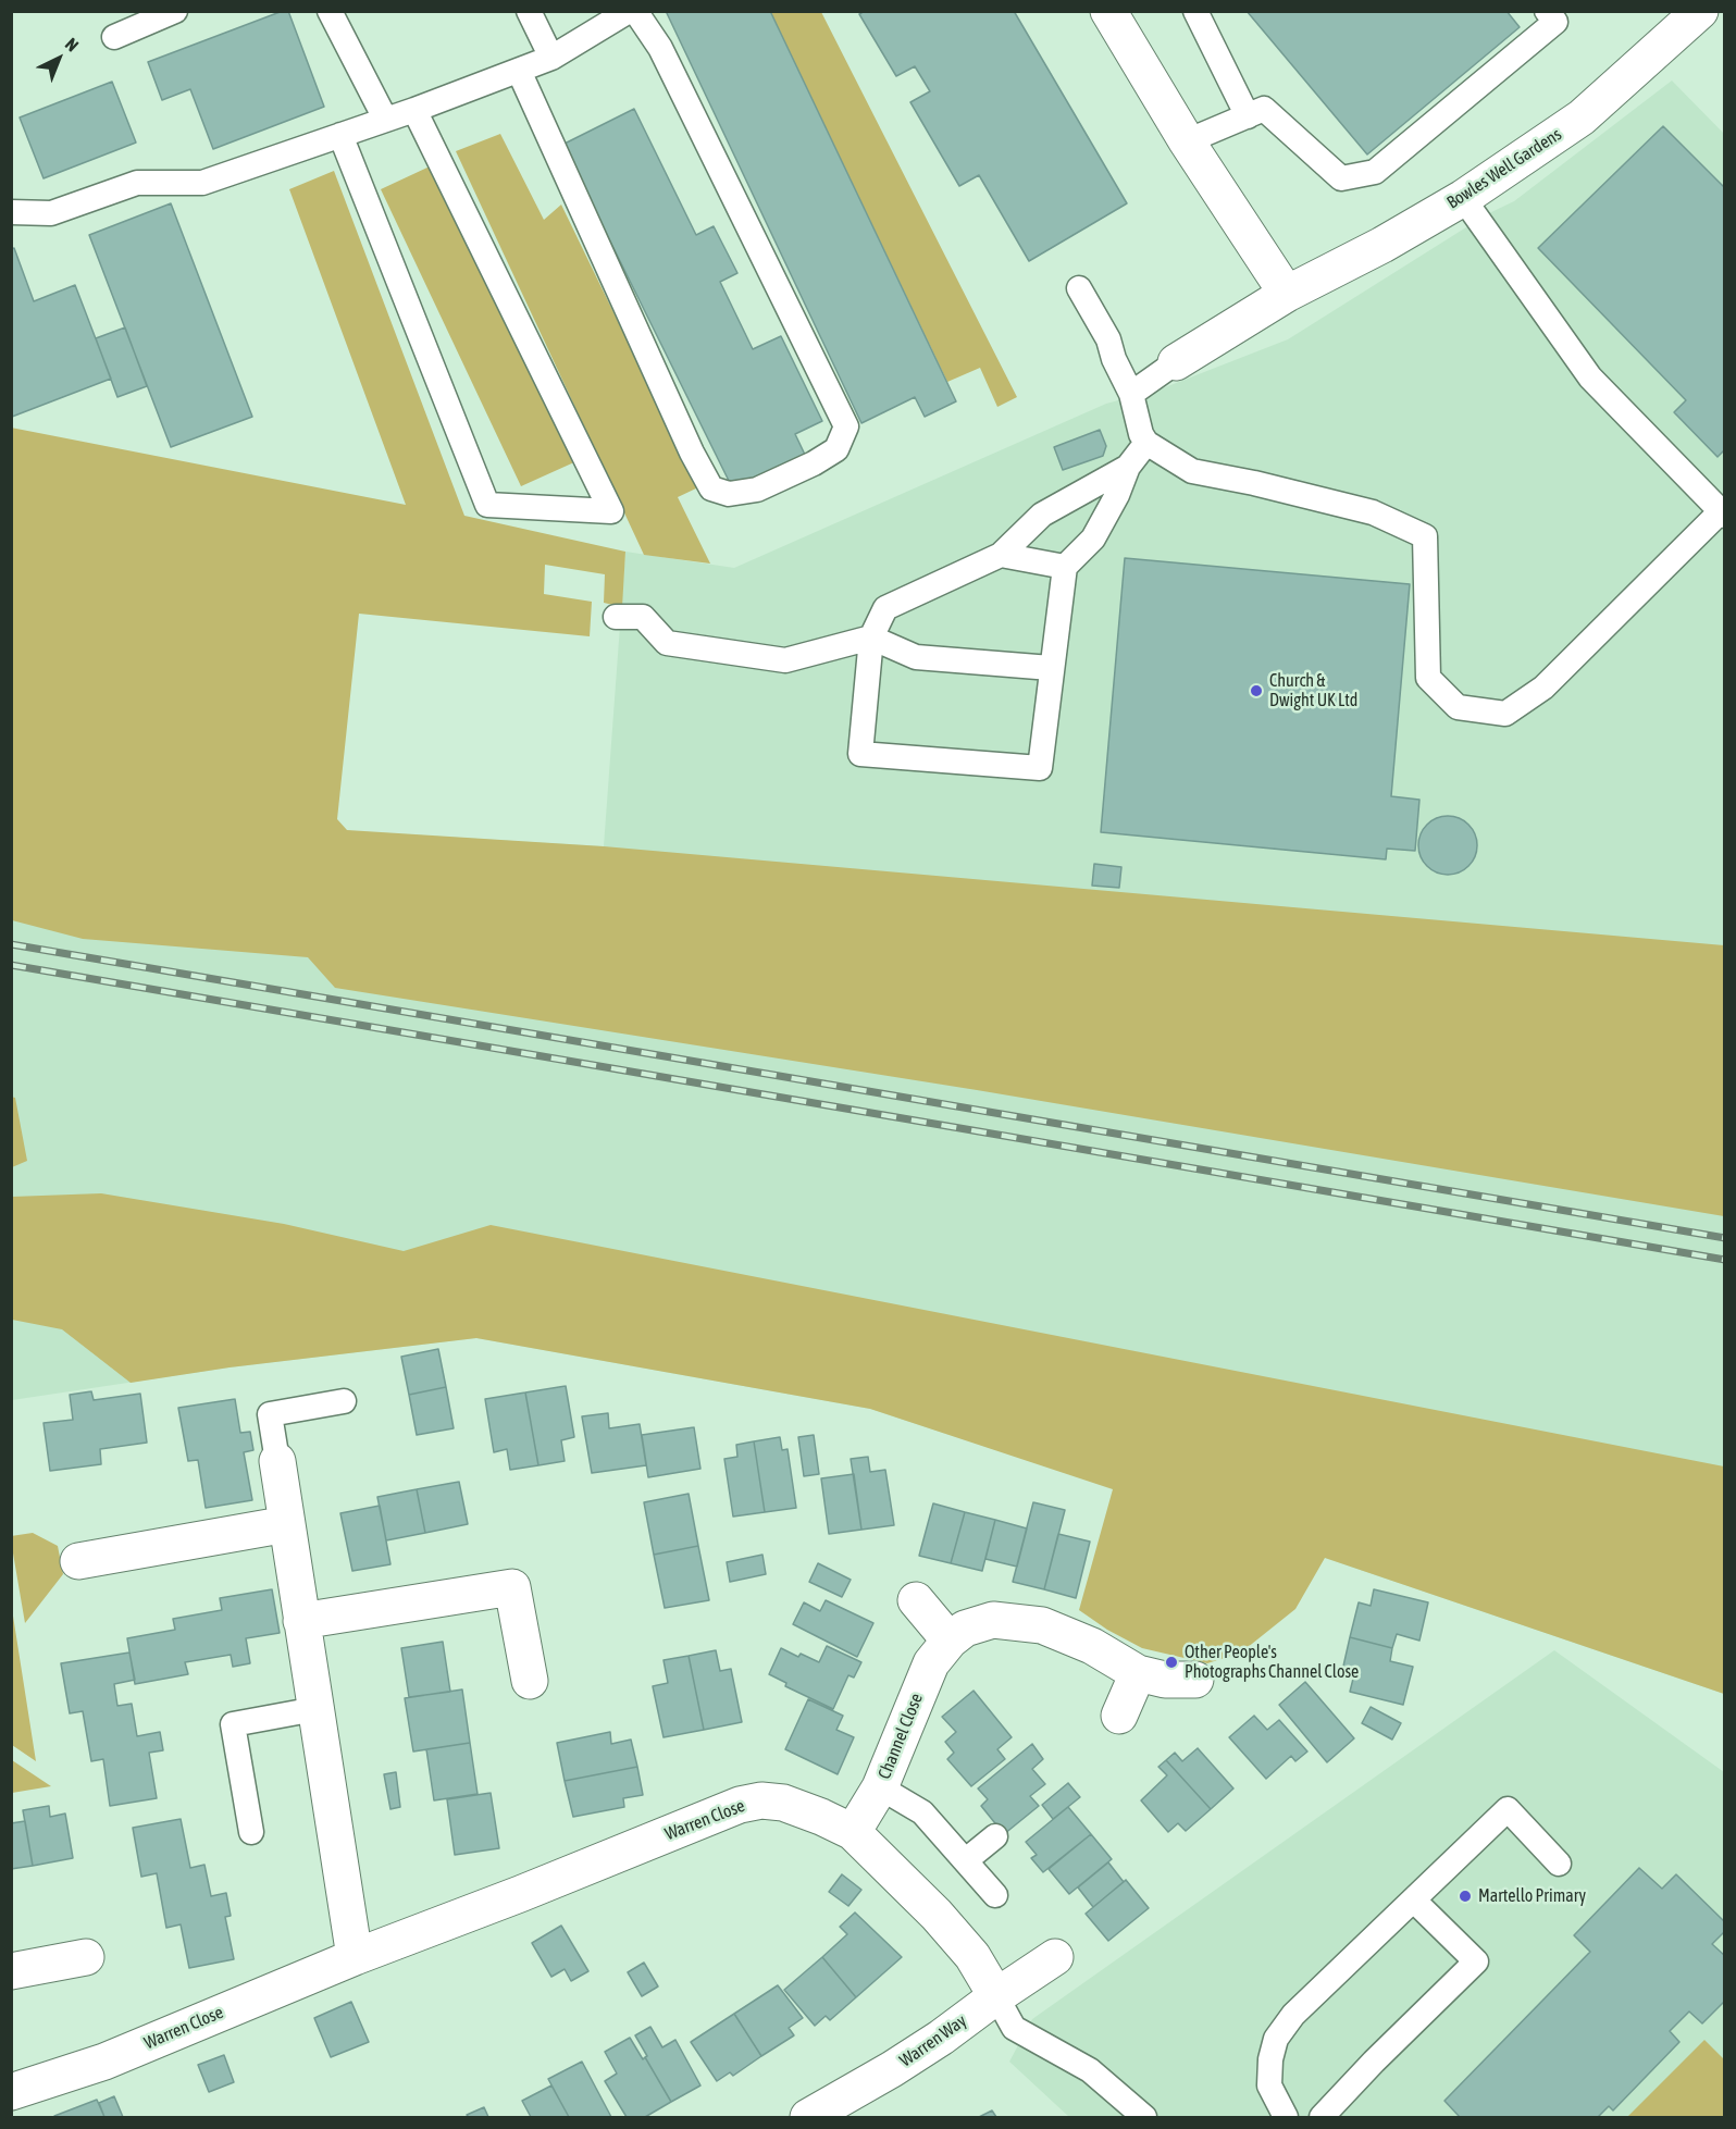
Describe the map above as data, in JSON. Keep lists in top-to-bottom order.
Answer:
{
  "streets": {
    "street": [
      "Bowles Well Gardens",
      "Channel Close",
      "Warren Close",
      "Warren Way"
    ]
  },
  "crossings": [
    ["Channel Close", "Warren Close"],
    ["Warren Close", "Warren Way"]
  ],
  "places": ["Church & Dwight UK Ltd", "Other People's Photographs Channel Close", "Martello Primary"],
  "north": "top right"
}
